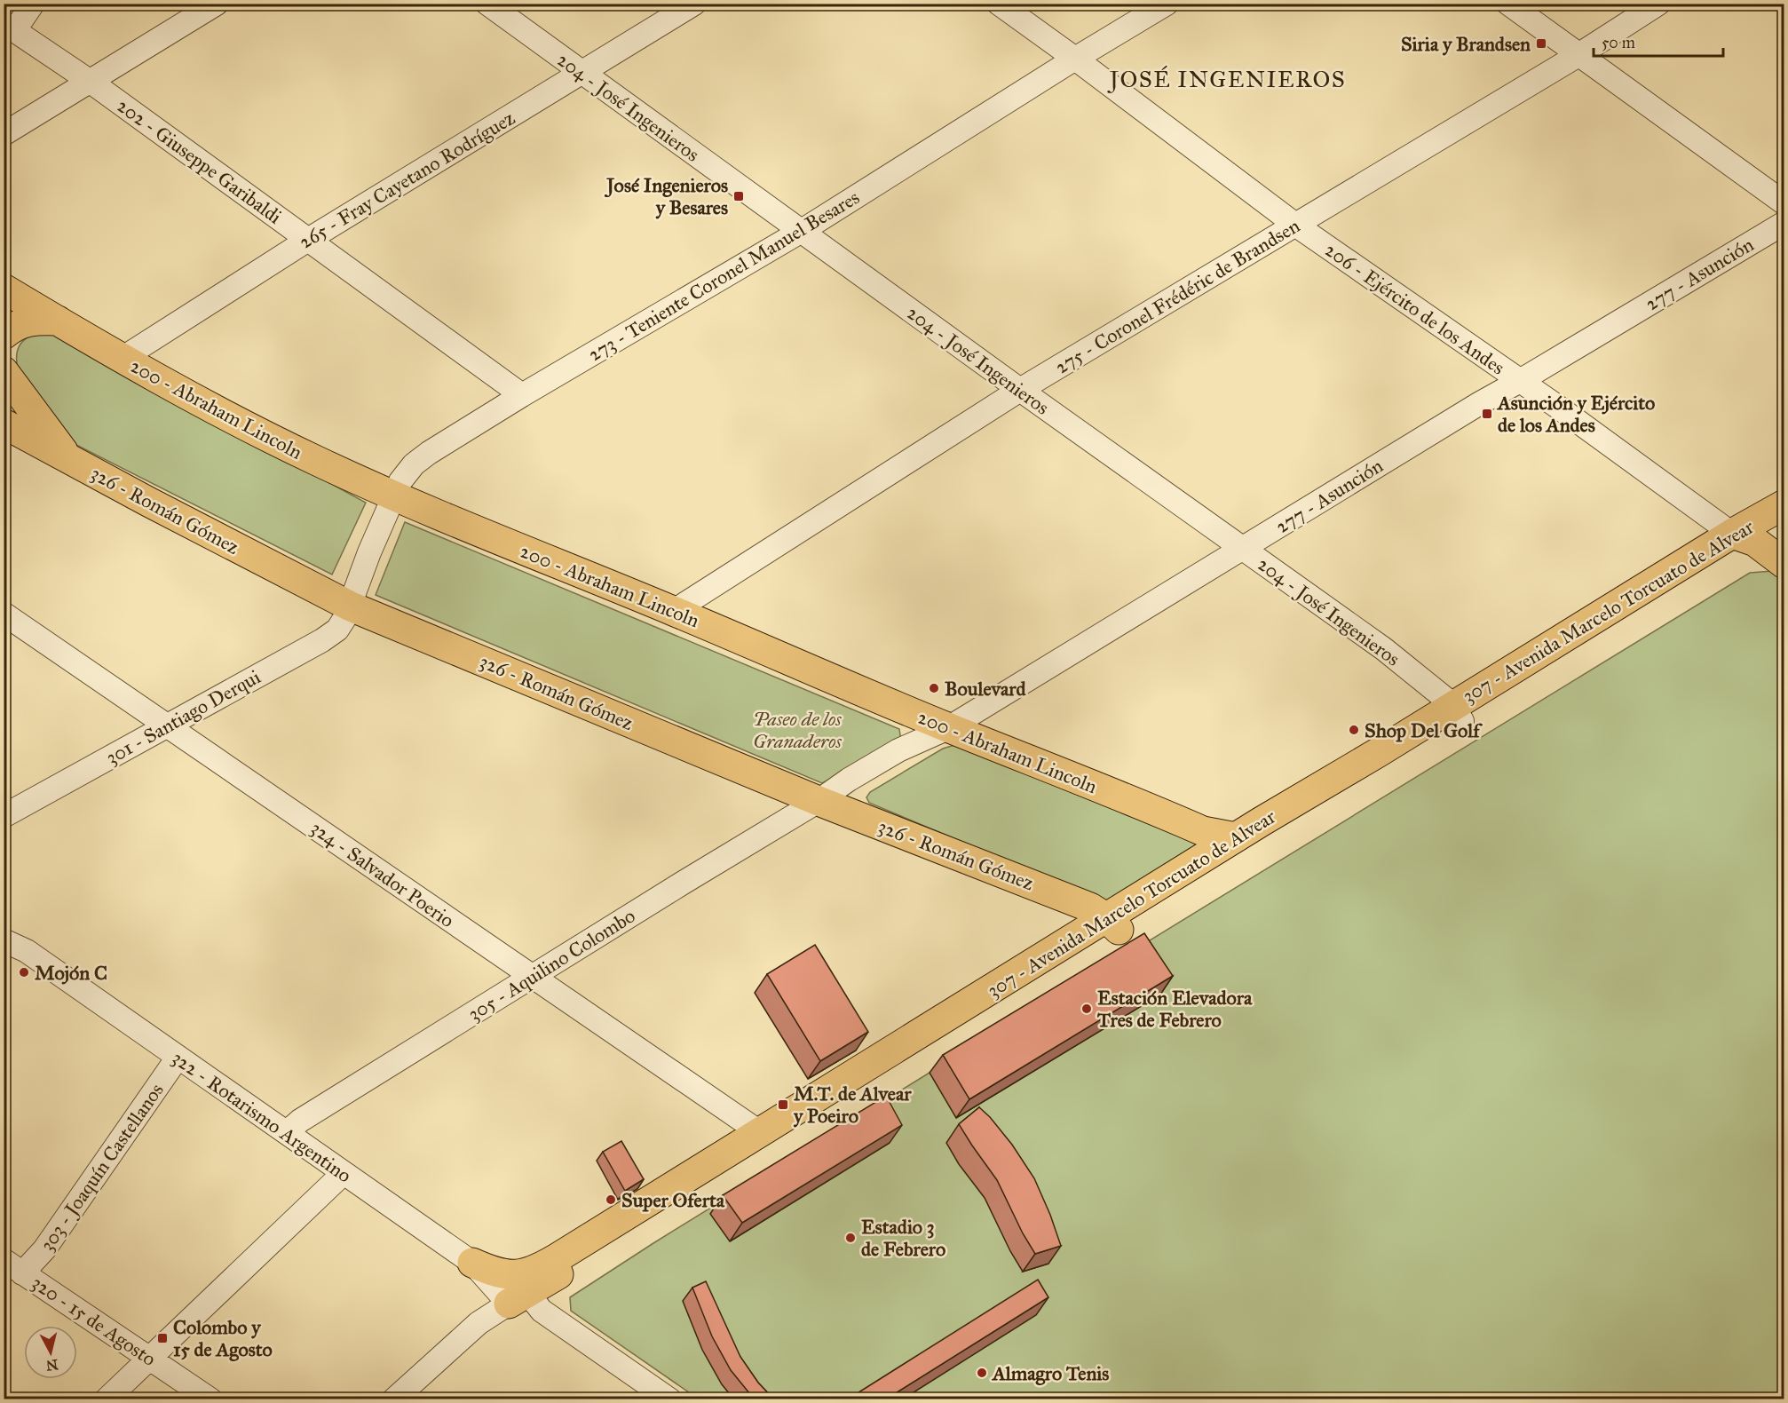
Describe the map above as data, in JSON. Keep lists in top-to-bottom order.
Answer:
{
  "streets": {
    "main road": ["200 - Abraham Lincoln", "326 - Román Gómez", "307 - Avenida Marcelo Torcuato de Alvear"],
    "street": [
      "204 - José Ingenieros",
      "202 - Giuseppe Garibaldi",
      "265 - Fray Cayetano Rodríguez",
      "277 - Asunción",
      "273 - Teniente Coronel Manuel Besares",
      "275 - Coronel Frédéric de Brandsen",
      "206 - Ejército de los Andes",
      "301 - Santiago Derqui",
      "324 - Salvador Poerio",
      "305 - Aquilino Colombo",
      "322 - Rotarismo Argentino",
      "303 - Joaquín Castellanos",
      "320 - 15 de Agosto"
    ]
  },
  "crossings": [
    ["204 - José Ingenieros", "265 - Fray Cayetano Rodríguez"],
    ["204 - José Ingenieros", "277 - Asunción"],
    ["204 - José Ingenieros", "273 - Teniente Coronel Manuel Besares"],
    ["204 - José Ingenieros", "275 - Coronel Frédéric de Brandsen"],
    ["204 - José Ingenieros", "307 - Avenida Marcelo Torcuato de Alvear"],
    ["202 - Giuseppe Garibaldi", "265 - Fray Cayetano Rodríguez"],
    ["202 - Giuseppe Garibaldi", "273 - Teniente Coronel Manuel Besares"],
    ["265 - Fray Cayetano Rodríguez", "200 - Abraham Lincoln"],
    ["277 - Asunción", "206 - Ejército de los Andes"],
    ["277 - Asunción", "200 - Abraham Lincoln"],
    ["277 - Asunción", "326 - Román Gómez"],
    ["277 - Asunción", "305 - Aquilino Colombo"],
    ["273 - Teniente Coronel Manuel Besares", "206 - Ejército de los Andes"],
    ["273 - Teniente Coronel Manuel Besares", "200 - Abraham Lincoln"],
    ["273 - Teniente Coronel Manuel Besares", "326 - Román Gómez"],
    ["273 - Teniente Coronel Manuel Besares", "301 - Santiago Derqui"],
    ["275 - Coronel Frédéric de Brandsen", "206 - Ejército de los Andes"],
    ["275 - Coronel Frédéric de Brandsen", "200 - Abraham Lincoln"],
    ["206 - Ejército de los Andes", "307 - Avenida Marcelo Torcuato de Alvear"],
    ["200 - Abraham Lincoln", "307 - Avenida Marcelo Torcuato de Alvear"],
    ["326 - Román Gómez", "307 - Avenida Marcelo Torcuato de Alvear"],
    ["326 - Román Gómez", "301 - Santiago Derqui"],
    ["326 - Román Gómez", "305 - Aquilino Colombo"],
    ["307 - Avenida Marcelo Torcuato de Alvear", "324 - Salvador Poerio"],
    ["307 - Avenida Marcelo Torcuato de Alvear", "322 - Rotarismo Argentino"],
    ["301 - Santiago Derqui", "324 - Salvador Poerio"],
    ["324 - Salvador Poerio", "305 - Aquilino Colombo"],
    ["305 - Aquilino Colombo", "322 - Rotarismo Argentino"],
    ["322 - Rotarismo Argentino", "303 - Joaquín Castellanos"],
    ["303 - Joaquín Castellanos", "320 - 15 de Agosto"]
  ],
  "districts": ["JOSÉ INGENIEROS"],
  "parks": ["Paseo de los Granaderos"],
  "places": {
    "transit": [
      "Siria y Brandsen",
      "José Ingenieros y Besares",
      "Asunción y Ejército de los Andes",
      "M.T. de Alvear y Poeiro",
      "Colombo y 15 de Agosto"
    ],
    "other": [
      "Boulevard",
      "Shop Del Golf",
      "Mojón C",
      "Estación Elevadora Tres de Febrero",
      "Super Oferta",
      "Estadio 3 de Febrero",
      "Almagro Tenis"
    ]
  },
  "scale_bar": "50 m",
  "north": "bottom"
}
